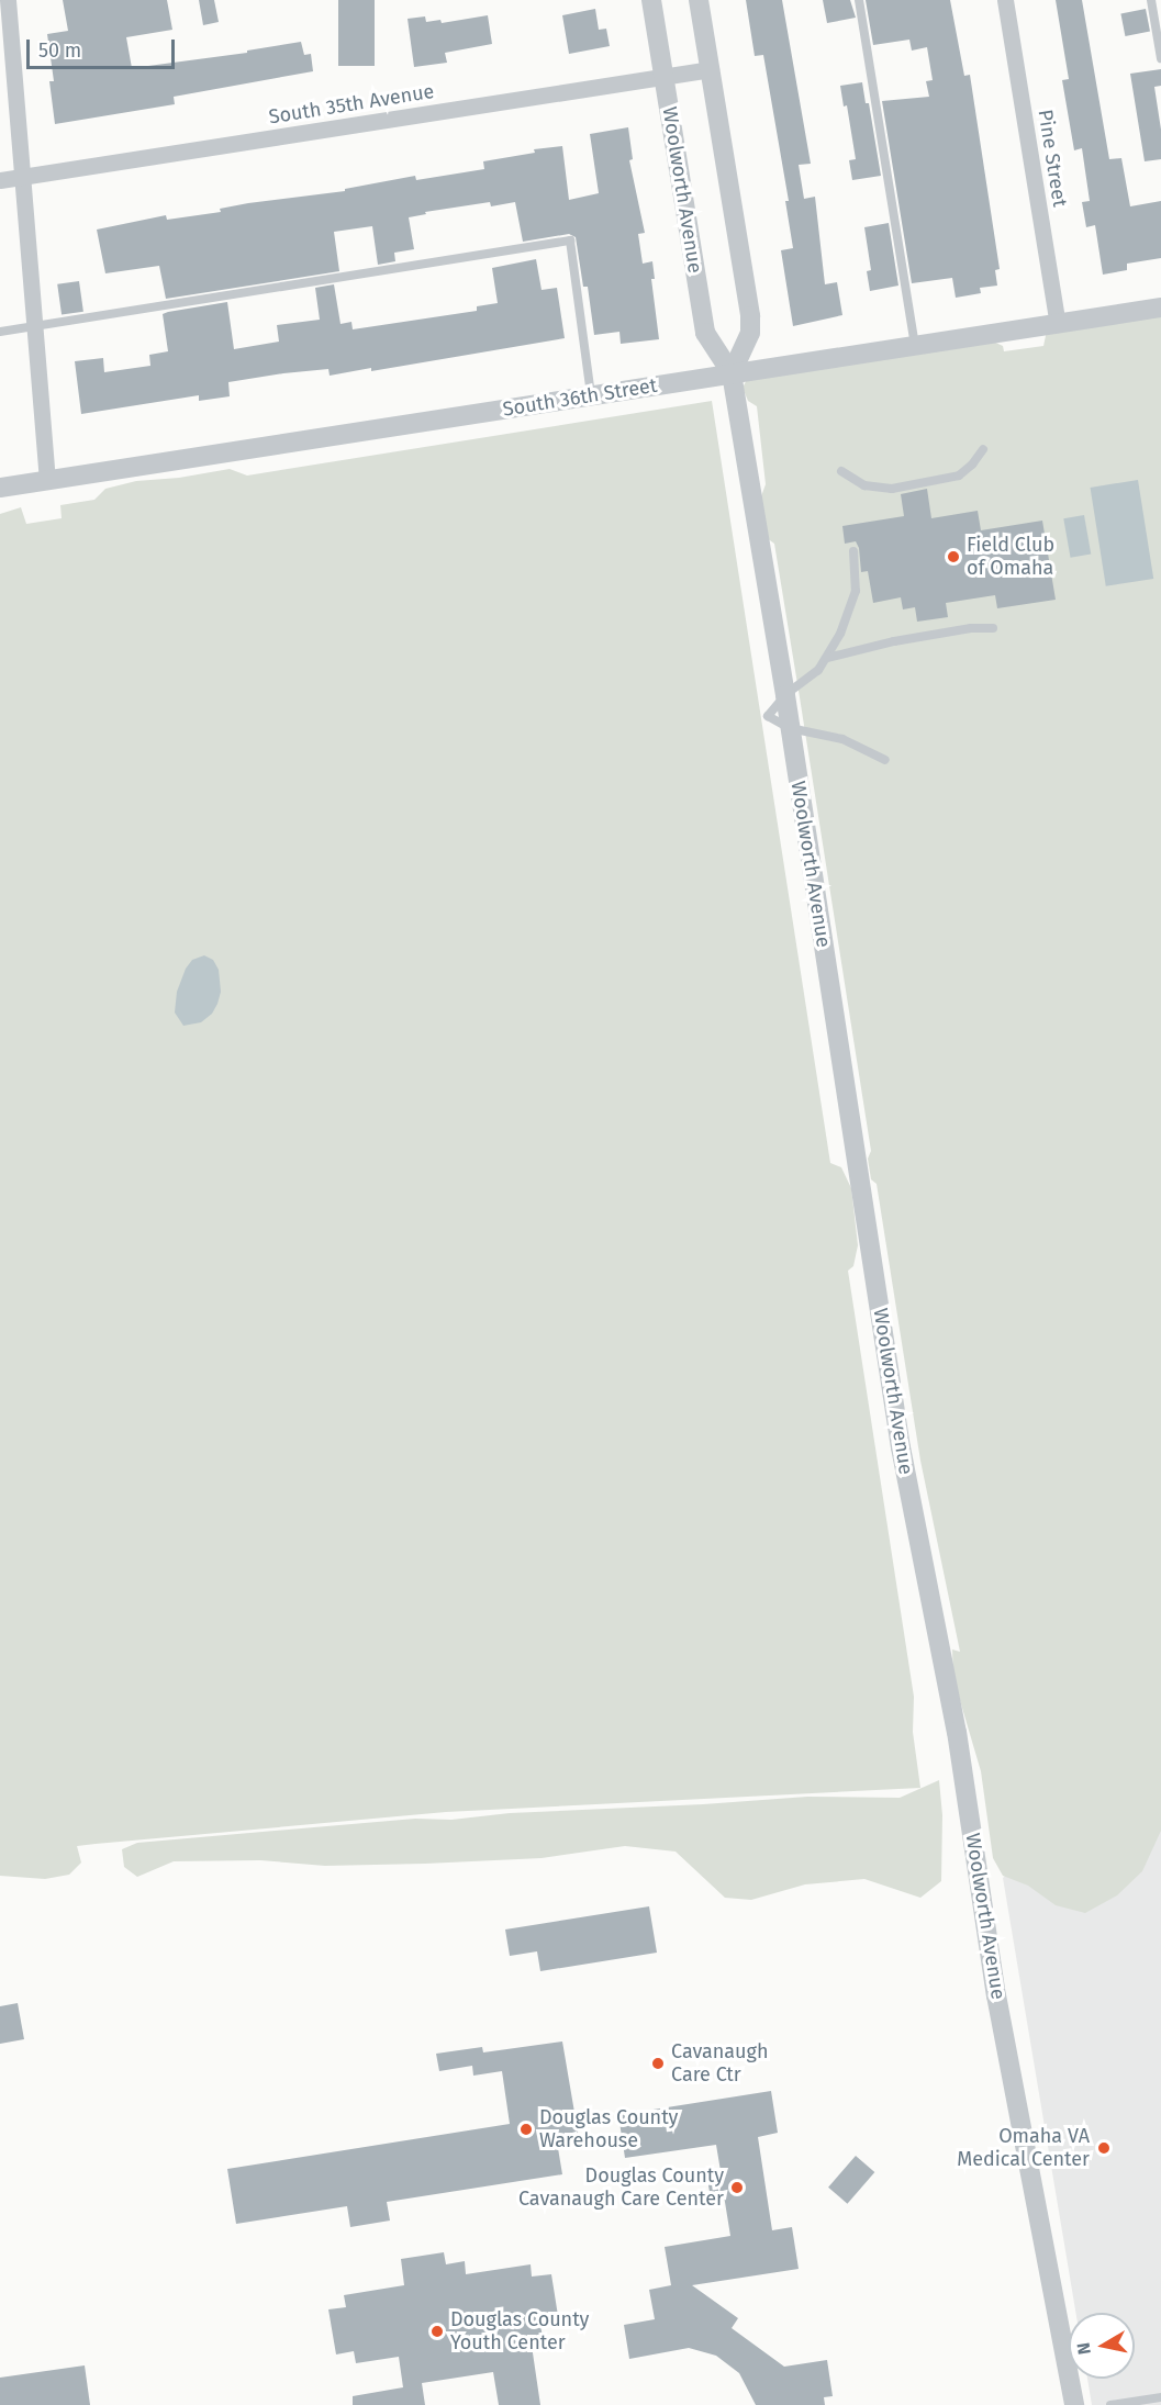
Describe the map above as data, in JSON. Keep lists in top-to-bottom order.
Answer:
{
  "streets": {
    "street": [
      "South 35th Avenue",
      "Pine Street",
      "Woolworth Avenue",
      "South 36th Street"
    ]
  },
  "crossings": [
    ["South 35th Avenue", "Woolworth Avenue"],
    ["Pine Street", "South 36th Street"],
    ["Woolworth Avenue", "South 36th Street"]
  ],
  "places": [
    "Field Club of Omaha",
    "Cavanaugh Care Ctr",
    "Douglas County Warehouse",
    "Omaha VA Medical Center",
    "Douglas County Cavanaugh Care Center",
    "Douglas County Youth Center"
  ],
  "scale_bar": "50 m",
  "north": "left"
}
